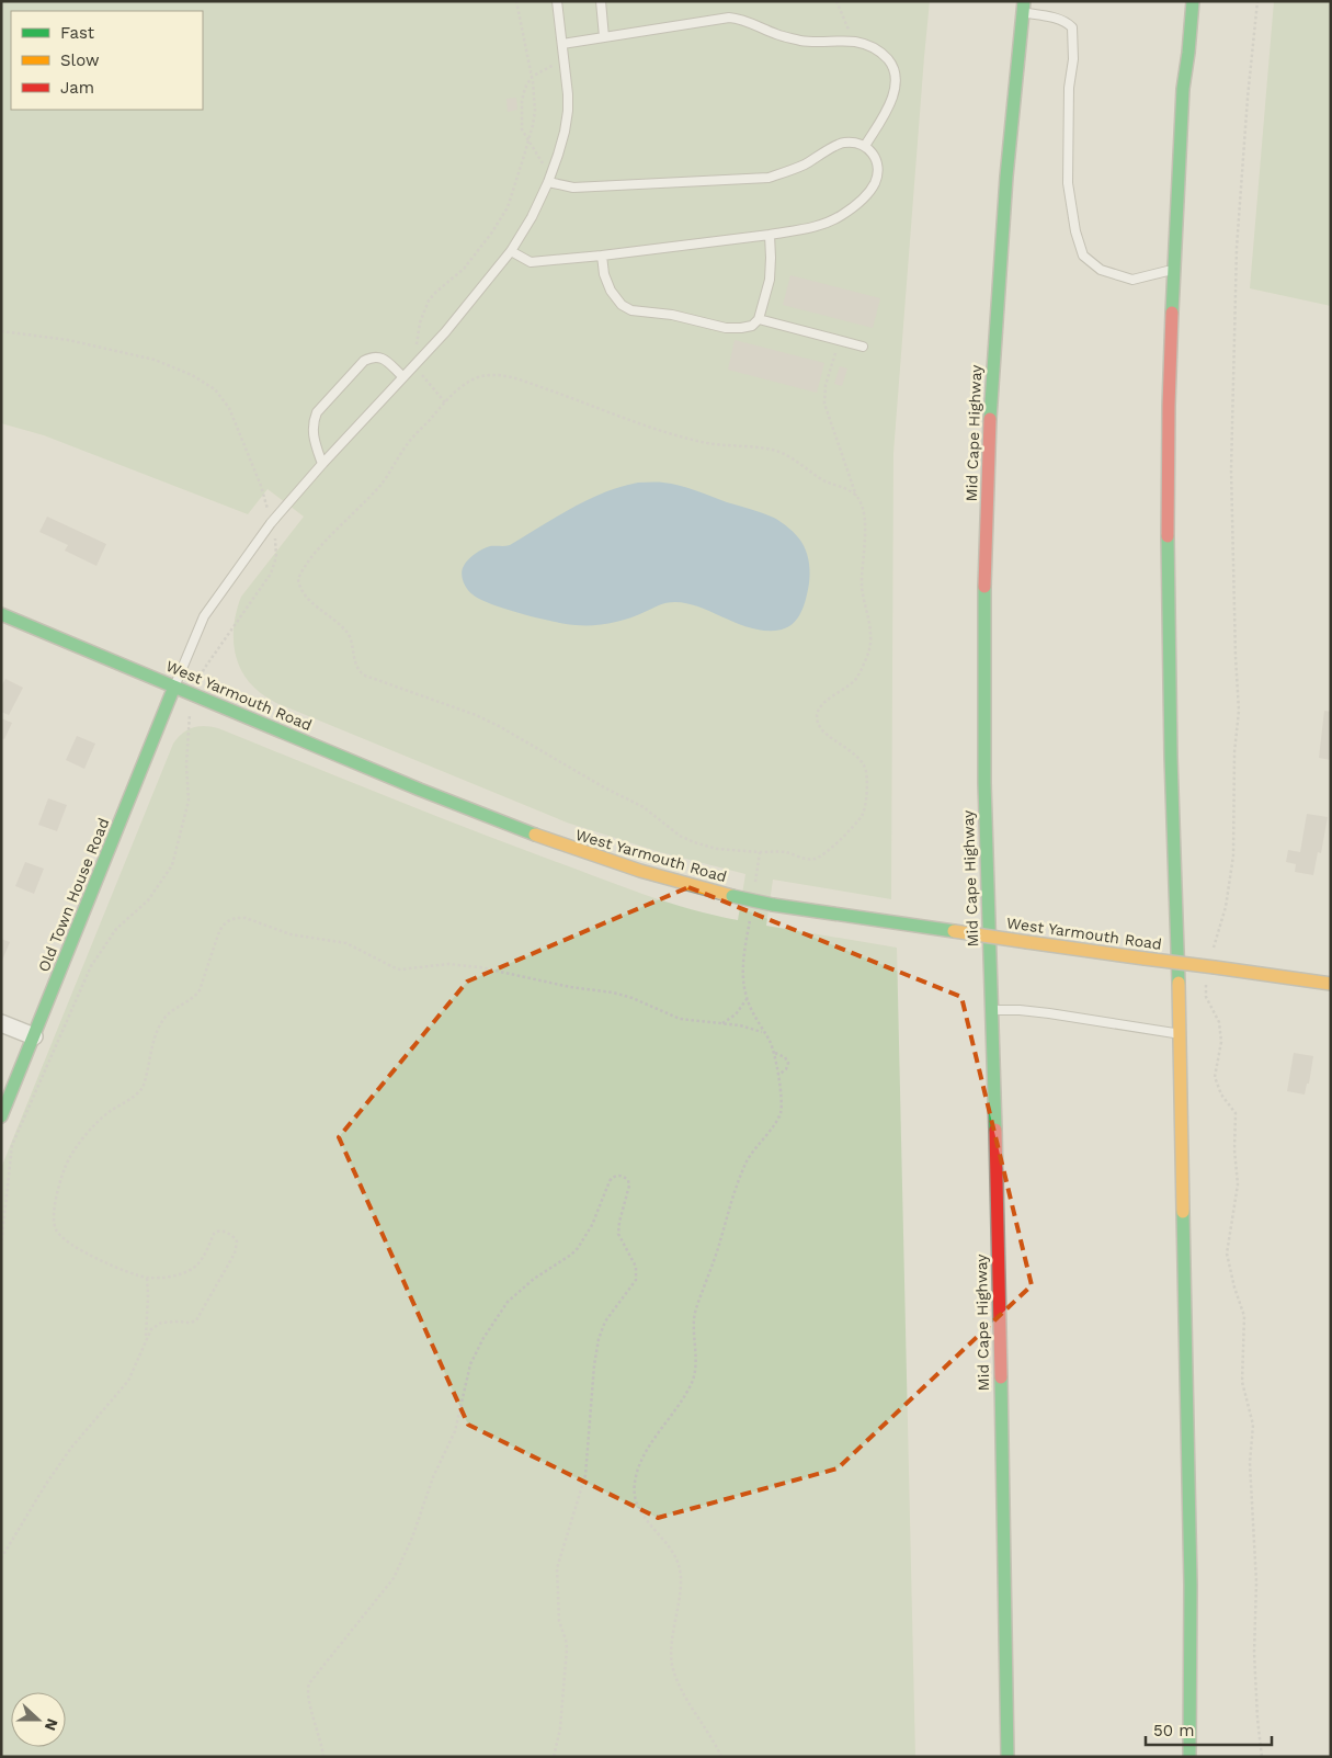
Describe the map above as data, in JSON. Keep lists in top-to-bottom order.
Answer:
{
  "streets": {
    "main road": ["Mid Cape Highway", "West Yarmouth Road", "Old Town House Road"]
  },
  "crossings": [
    ["West Yarmouth Road", "Old Town House Road"]
  ],
  "legend": ["Fast", "Slow", "Jam"],
  "scale_bar": "50 m",
  "north": "right"
}
